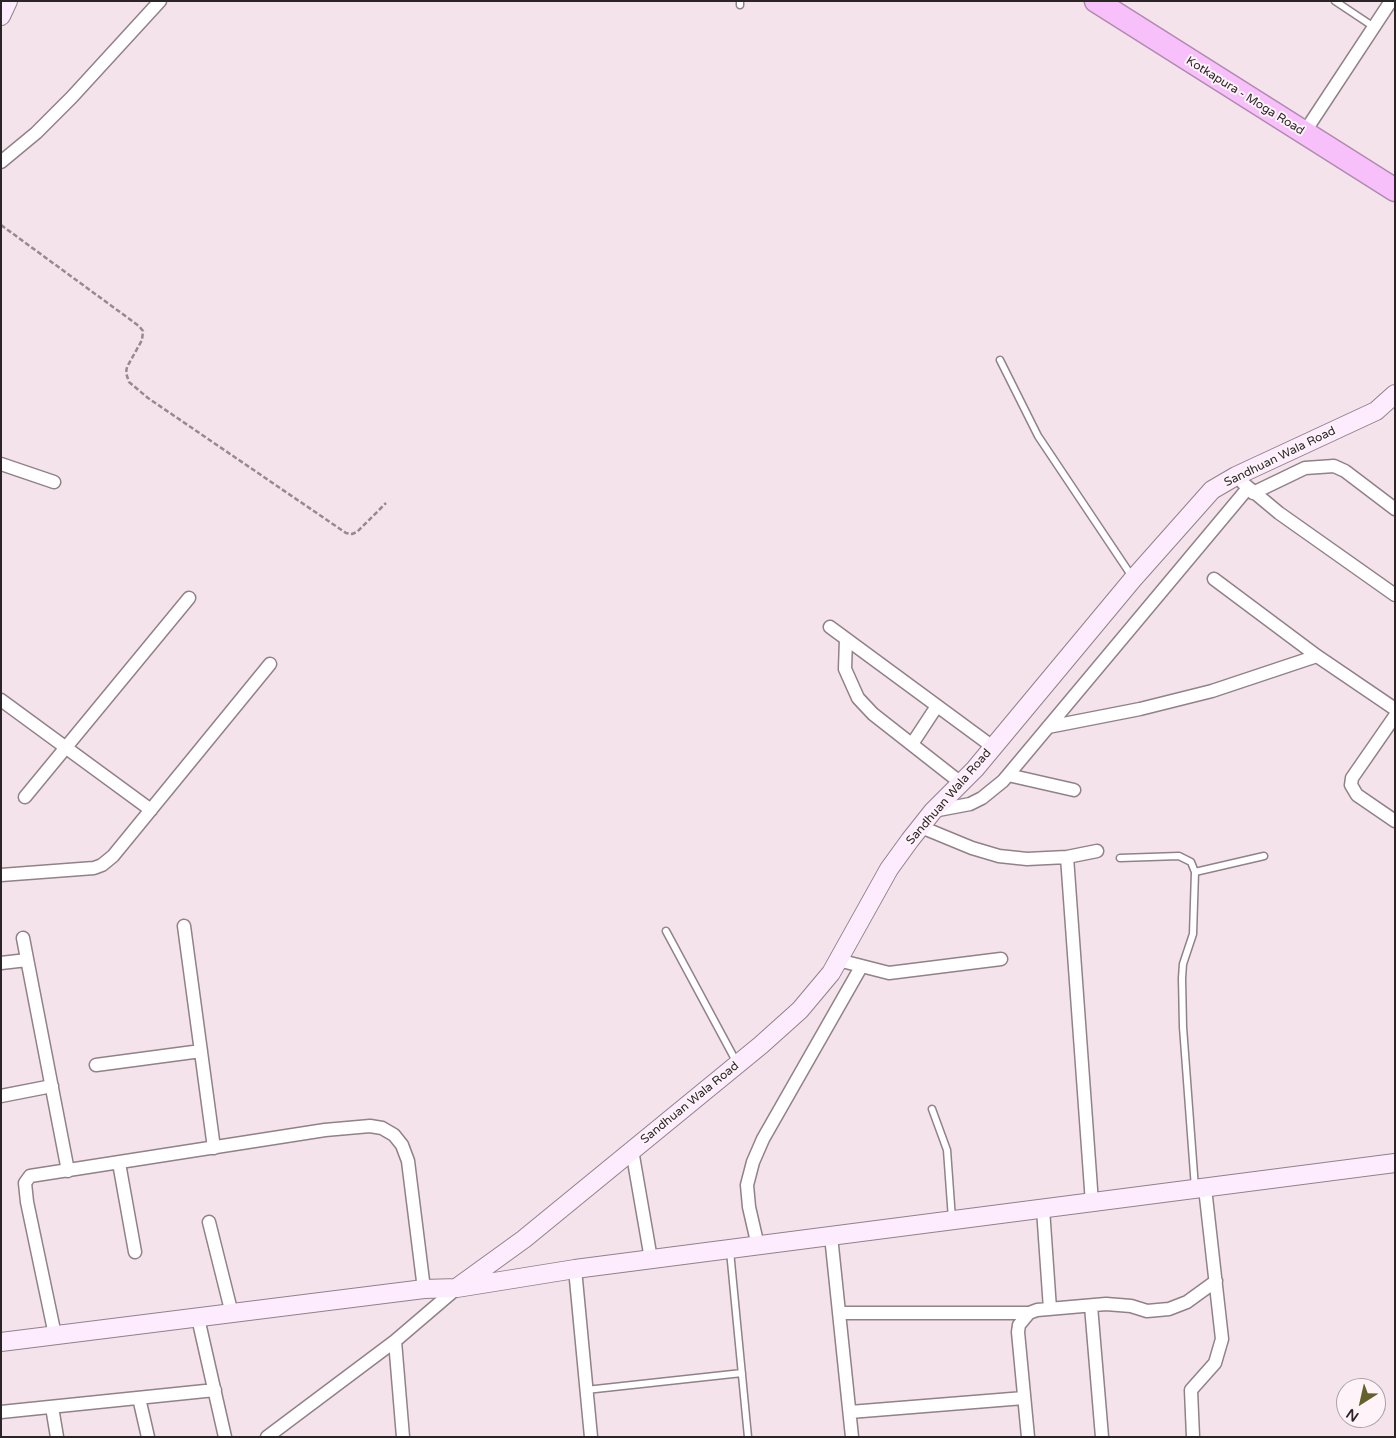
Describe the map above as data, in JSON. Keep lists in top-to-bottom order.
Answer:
{
  "streets": {
    "highway": ["Kotkapura - Moga Road"],
    "street": ["Sandhuan Wala Road"]
  },
  "north": "bottom left"
}
